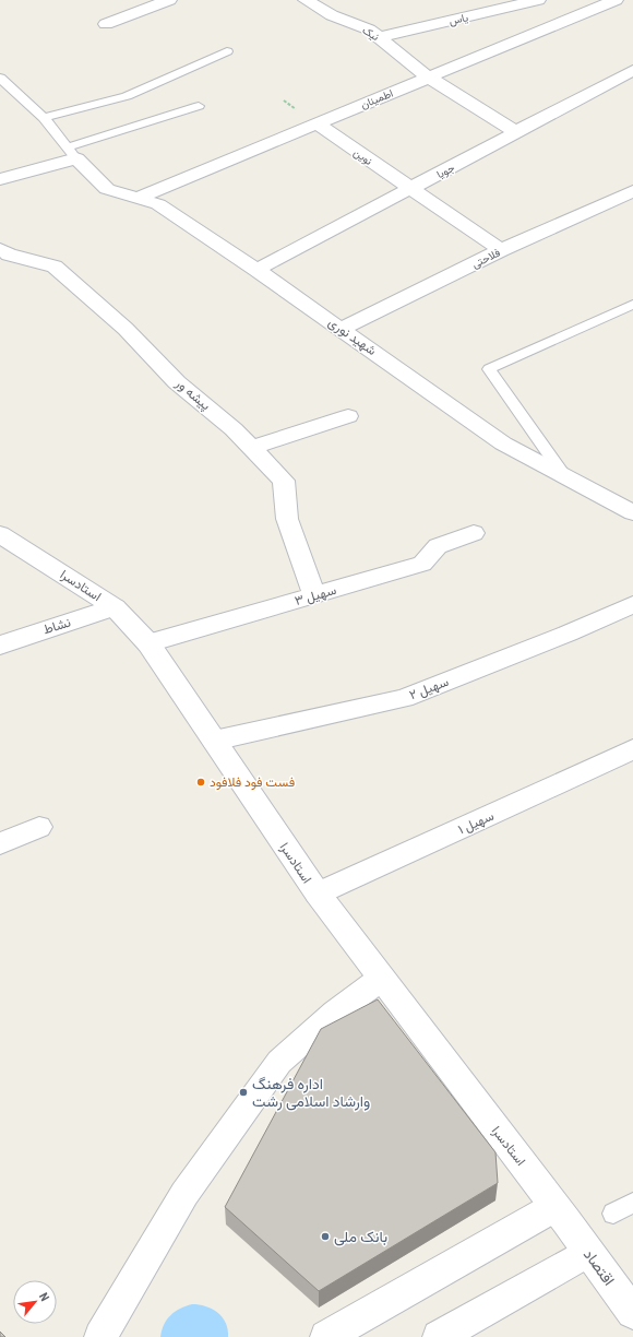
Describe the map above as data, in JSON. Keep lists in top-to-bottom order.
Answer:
{
  "streets": {
    "street": [
      "یاس",
      "نیک",
      "اطمینان",
      "نوین",
      "جویا",
      "فلاحتی",
      "شهید نوری",
      "پیشه ور",
      "استادسرا",
      "سهیل ۳",
      "نشاط",
      "سهیل ۲",
      "سهیل ۱",
      "اقتصاد"
    ]
  },
  "crossings": [
    ["یاس", "نیک"],
    ["نیک", "اطمینان"],
    ["نیک", "جویا"],
    ["اطمینان", "نوین"],
    ["اطمینان", "شهید نوری"],
    ["نوین", "جویا"],
    ["نوین", "فلاحتی"],
    ["جویا", "شهید نوری"],
    ["فلاحتی", "شهید نوری"],
    ["پیشه ور", "سهیل ۳"],
    ["استادسرا", "سهیل ۳"],
    ["استادسرا", "نشاط"],
    ["استادسرا", "سهیل ۲"],
    ["استادسرا", "سهیل ۱"],
    ["استادسرا", "اقتصاد"]
  ],
  "places": ["فست فود فلافود", "اداره فرهنگ وارشاد اسلامی رشت", "بانک ملی"],
  "north": "top right"
}
